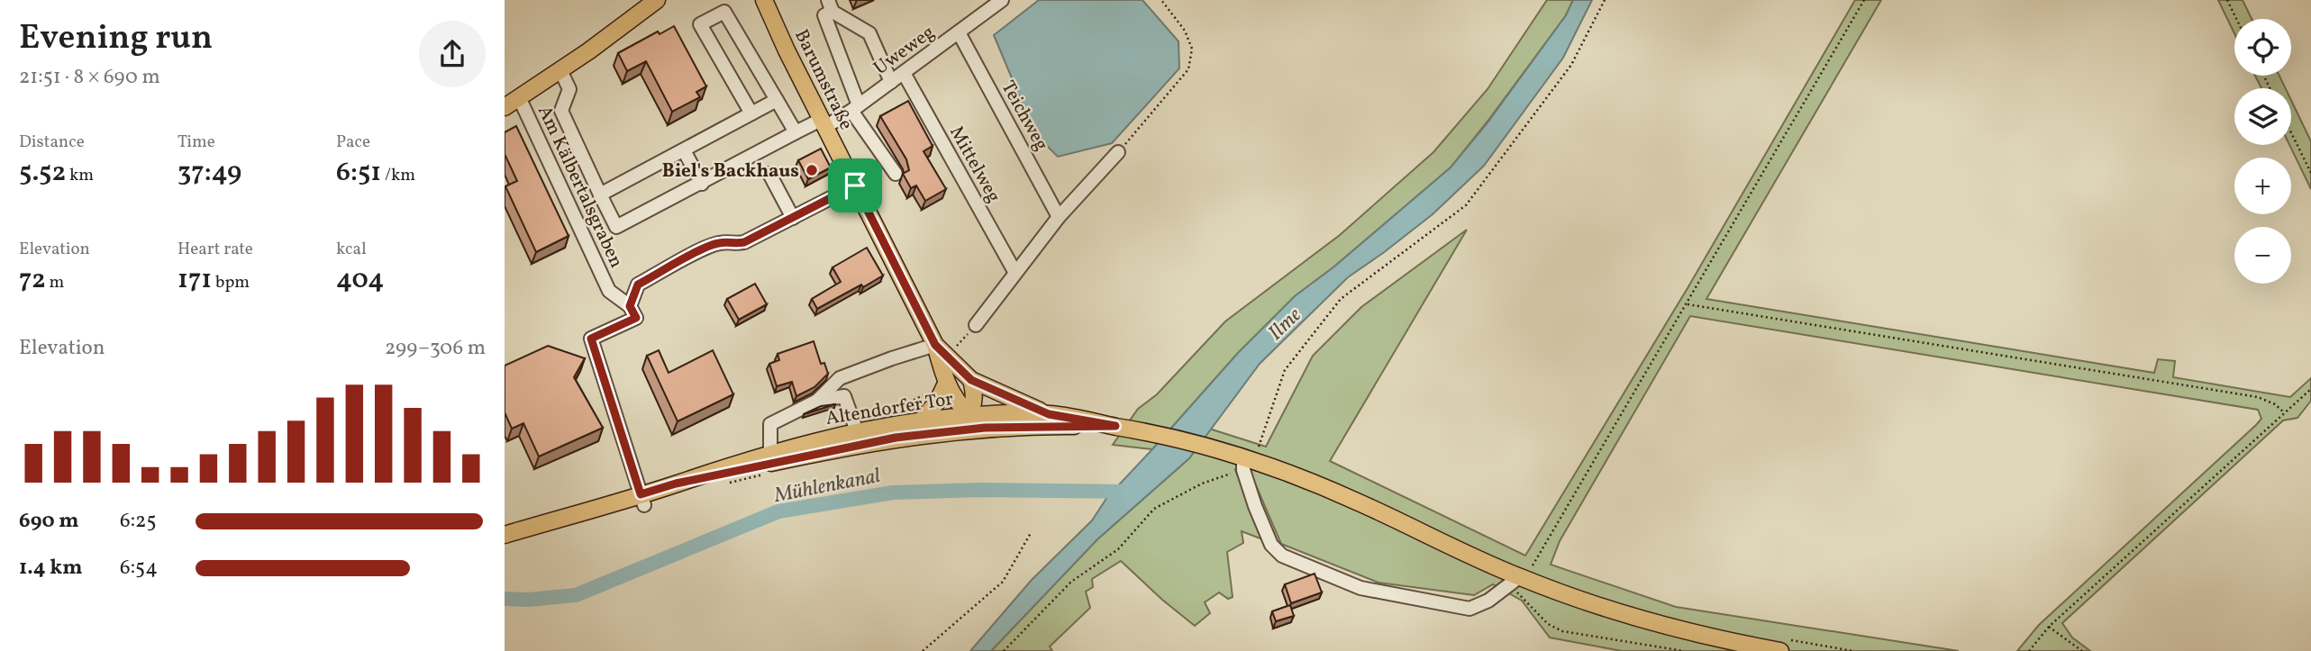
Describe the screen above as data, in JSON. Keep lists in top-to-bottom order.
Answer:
{
  "streets": {
    "main road": ["Barumstraße", "Altendorfer Tor"],
    "street": [
      "Uweweg",
      "Teichweg",
      "Mittelweg",
      "Am Kälbertalsgraben"
    ]
  },
  "crossings": [
    ["Uweweg", "Barumstraße"],
    ["Uweweg", "Teichweg"],
    ["Uweweg", "Mittelweg"],
    ["Barumstraße", "Altendorfer Tor"]
  ],
  "water": ["Ilme", "Mühlenkanal"],
  "places": ["Biel's Backhaus"],
  "page": {
    "heading": ["Evening run", "21:51 · 8 × 690 m"],
    "map_buttons": ["+", "−"],
    "stats": [
      ["Distance", "5.52 km"],
      ["Time", "37:49"],
      ["Pace", "6:51 /km"],
      ["Elevation", "72 m"],
      ["Heart rate", "171 bpm"],
      ["kcal", "404"]
    ],
    "chart": ["Elevation", "299–306 m"],
    "list": [
      {
        "name": "690 m",
        "note": "6:25"
      },
      {
        "name": "1.4 km",
        "note": "6:54"
      }
    ]
  }
}
